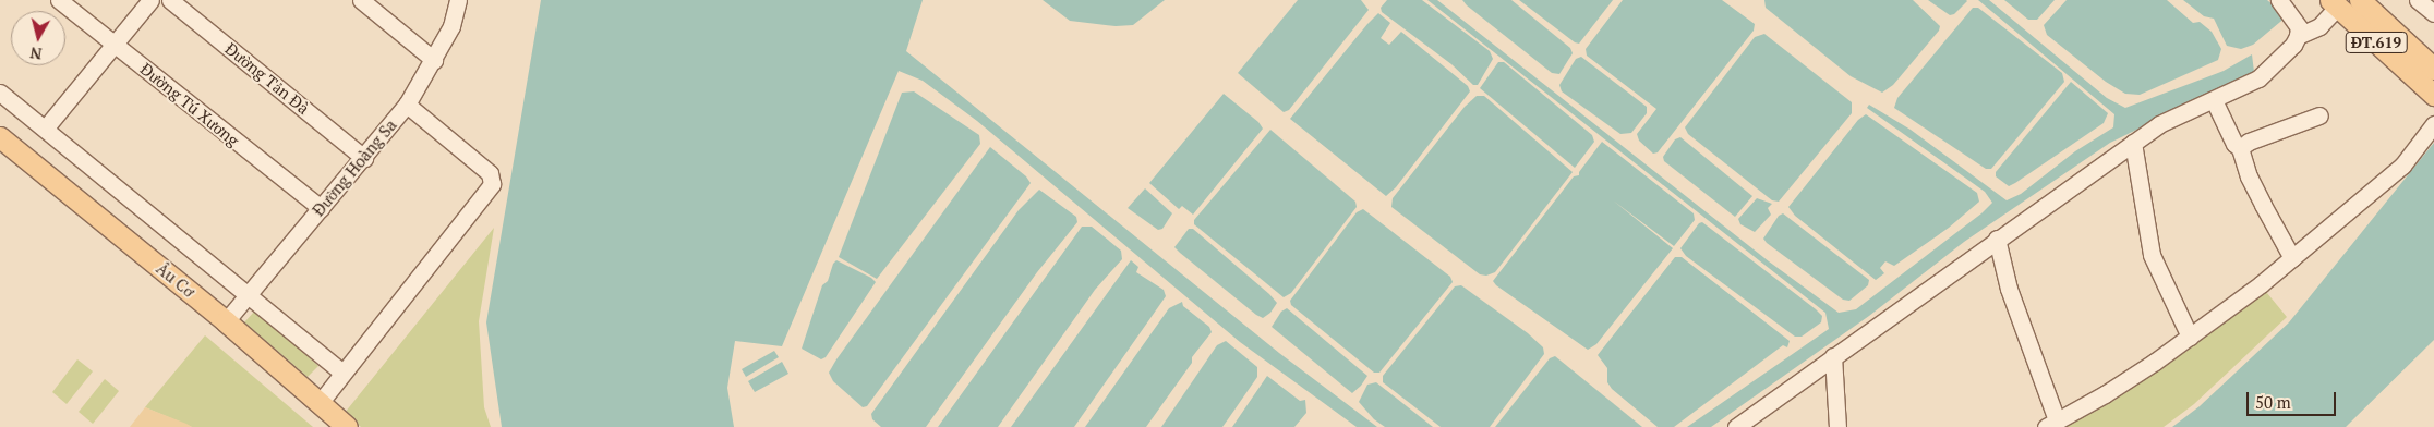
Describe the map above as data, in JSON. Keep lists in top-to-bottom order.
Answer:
{
  "streets": {
    "main road": ["ĐT.619", "Âu Cơ"],
    "street": ["Đường Tản Đà", "Đường Tú Xương", "Đường Hoàng Sa"]
  },
  "crossings": [
    ["Đường Tản Đà", "Đường Hoàng Sa"],
    ["Đường Tú Xương", "Đường Hoàng Sa"],
    ["Đường Hoàng Sa", "Âu Cơ"]
  ],
  "scale_bar": "50 m",
  "north": "bottom"
}
